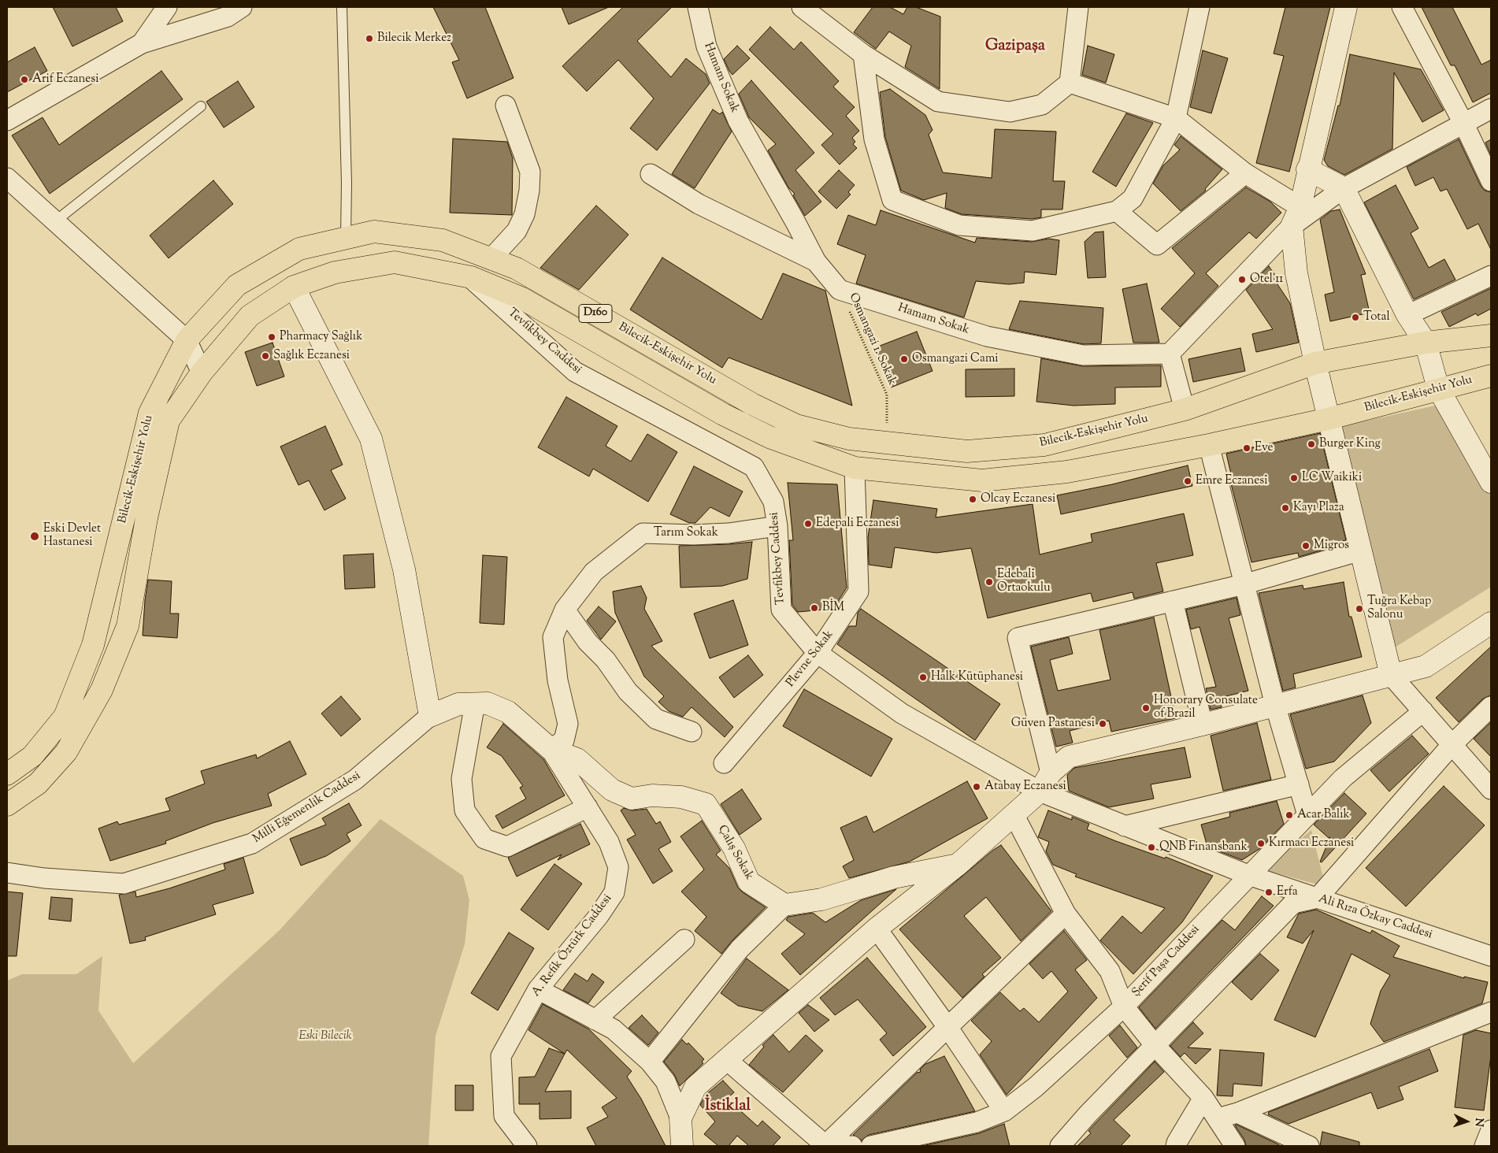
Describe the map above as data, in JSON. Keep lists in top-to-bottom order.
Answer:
{
  "streets": {
    "main road": ["D160", "Bilecik-Eskişehir Yolu"],
    "street": [
      "Hamam Sokak",
      "Tevfikbey Caddesi",
      "Tarım Sokak",
      "Plevne Sokak",
      "Milli Eğemenlik Caddesi",
      "Çalış Sokak",
      "Ali Rıza Özkay Caddesi",
      "A. Refik Öztürk Caddesi",
      "Şerif Paşa Caddesi"
    ],
    "path": ["Osmangazi 1. Sokak"]
  },
  "crossings": [
    ["Hamam Sokak", "Osmangazi 1. Sokak"],
    ["Osmangazi 1. Sokak", "Bilecik-Eskişehir Yolu"],
    ["Tevfikbey Caddesi", "Bilecik-Eskişehir Yolu"],
    ["Tevfikbey Caddesi", "Tarım Sokak"],
    ["Tevfikbey Caddesi", "Plevne Sokak"],
    ["Tevfikbey Caddesi", "Ali Rıza Özkay Caddesi"],
    ["Bilecik-Eskişehir Yolu", "Plevne Sokak"],
    ["Tarım Sokak", "Milli Eğemenlik Caddesi"],
    ["Tarım Sokak", "Çalış Sokak"],
    ["Tarım Sokak", "A. Refik Öztürk Caddesi"],
    ["Milli Eğemenlik Caddesi", "Çalış Sokak"],
    ["Milli Eğemenlik Caddesi", "A. Refik Öztürk Caddesi"],
    ["Çalış Sokak", "A. Refik Öztürk Caddesi"],
    ["Ali Rıza Özkay Caddesi", "Şerif Paşa Caddesi"]
  ],
  "districts": ["Gazipaşa", "İstiklal"],
  "parks": ["Eski Bilecik"],
  "places": [
    "Bilecik Merkez",
    "Arif Eczanesi",
    "Otel 11",
    "Total",
    "Pharmacy Sağlık",
    "Sağlık Eczanesi",
    "Osmangazi Cami",
    "Burger King",
    "Eve",
    "LC Waikiki",
    "Emre Eczanesi",
    "Olcay Eczanesi",
    "Kayı Plaza",
    "Edepali Eczanesi",
    "Eski Devlet Hastanesi",
    "Migros",
    "Edebali Ortaokulu",
    "BİM",
    "Tuğra Kebap Salonu",
    "Halk Kütüphanesi",
    "Honorary Consulate of Brazil",
    "Güven Pastanesi",
    "Atabay Eczanesi",
    "Acar Balık",
    "Kırmacı Eczanesi",
    "QNB Finansbank",
    "Erfa"
  ],
  "north": "right"
}
